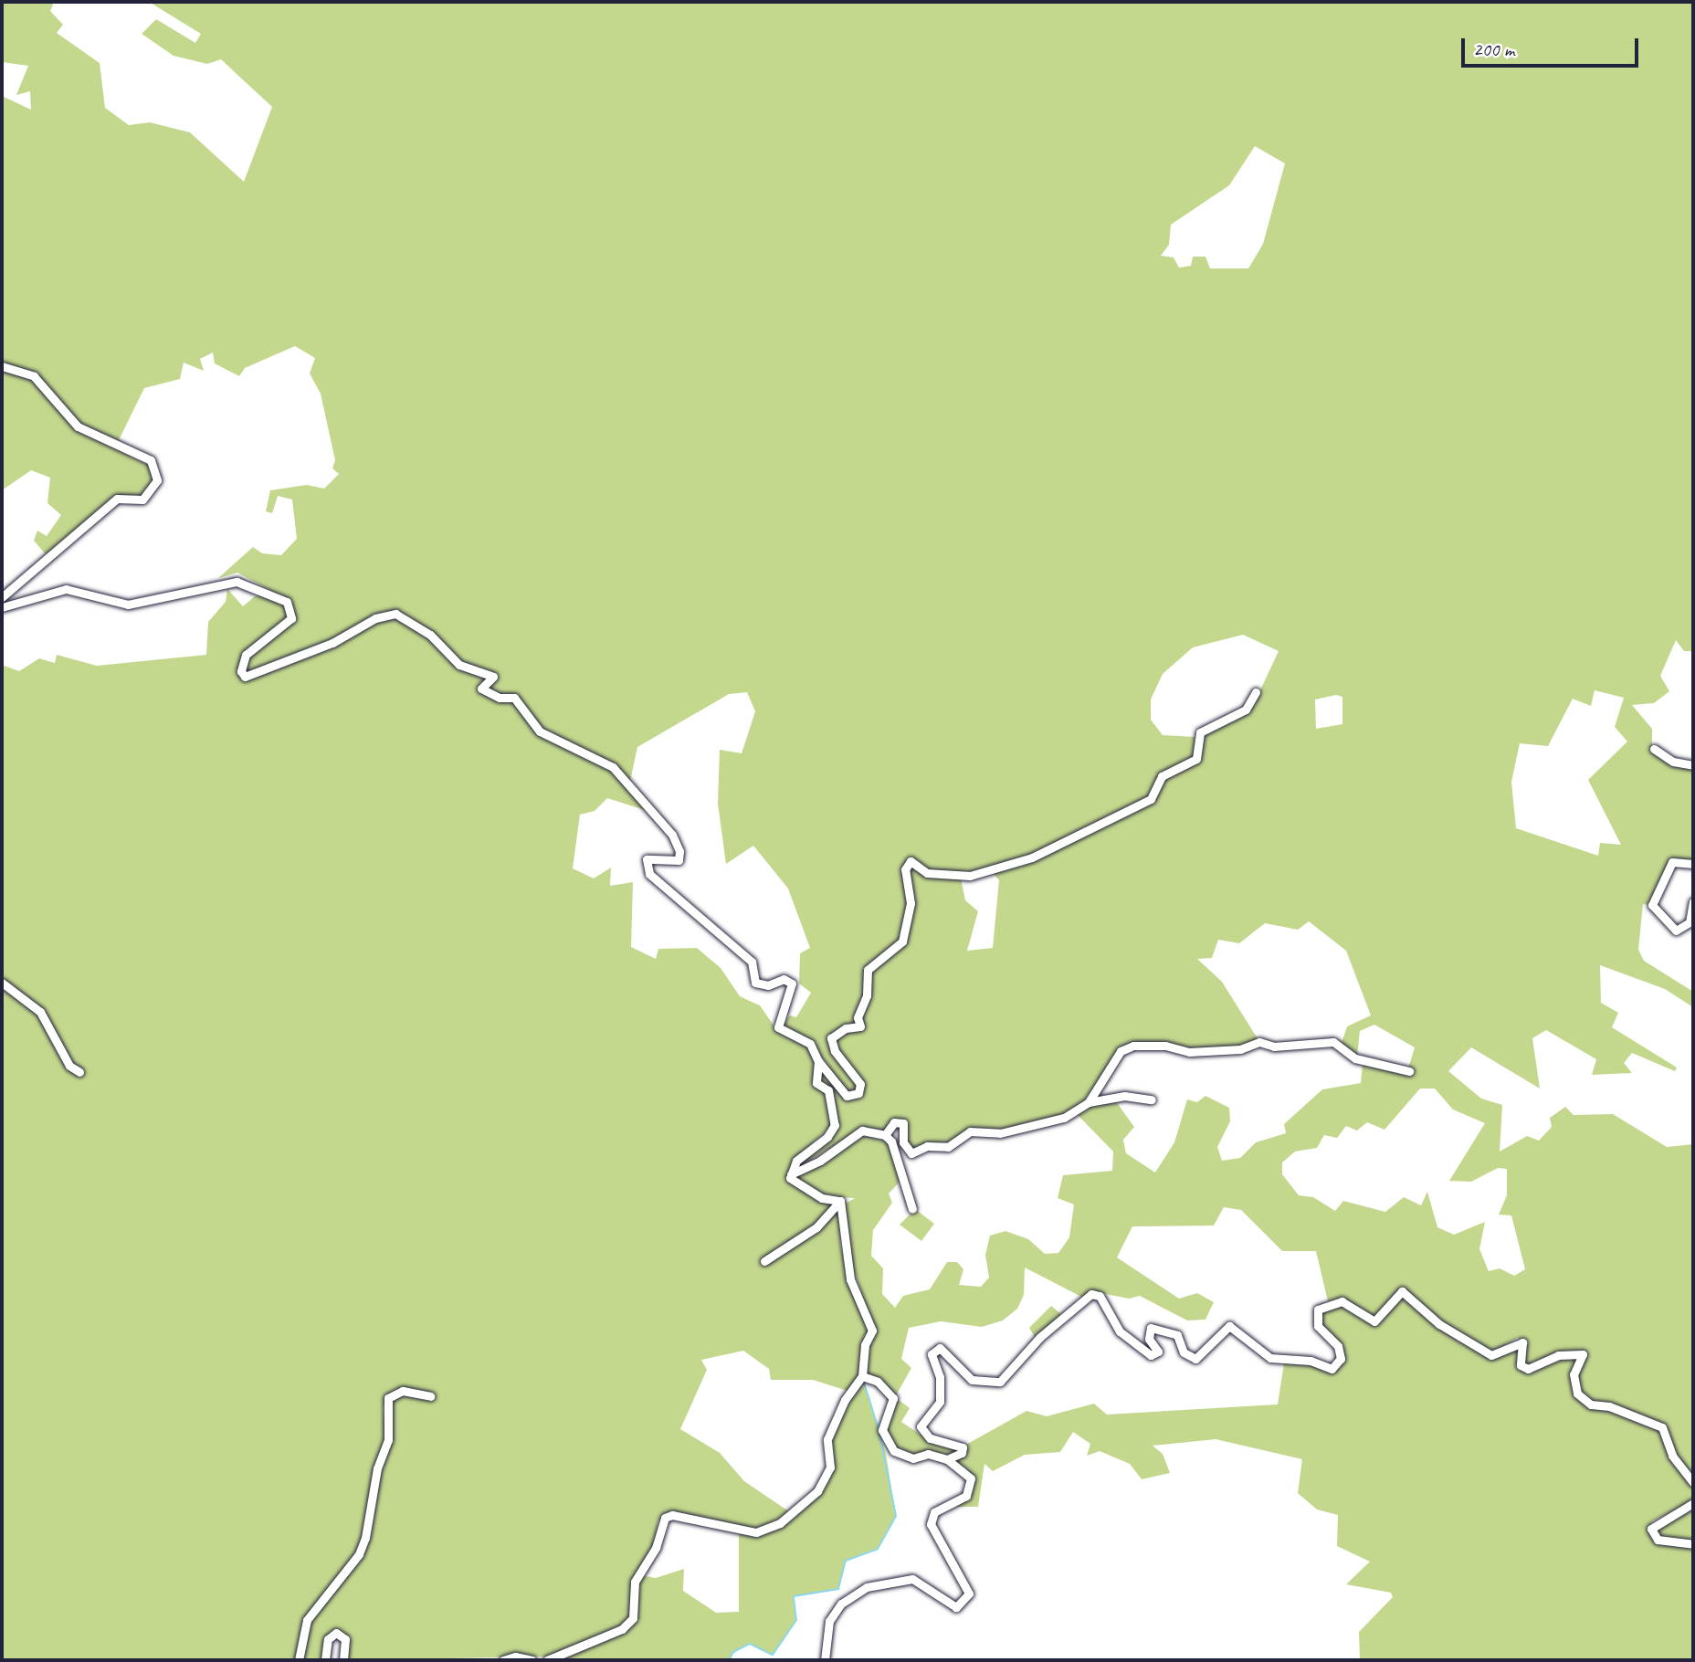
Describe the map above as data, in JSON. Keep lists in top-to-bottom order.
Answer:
{
  "scale_bar": "200 m"
}
